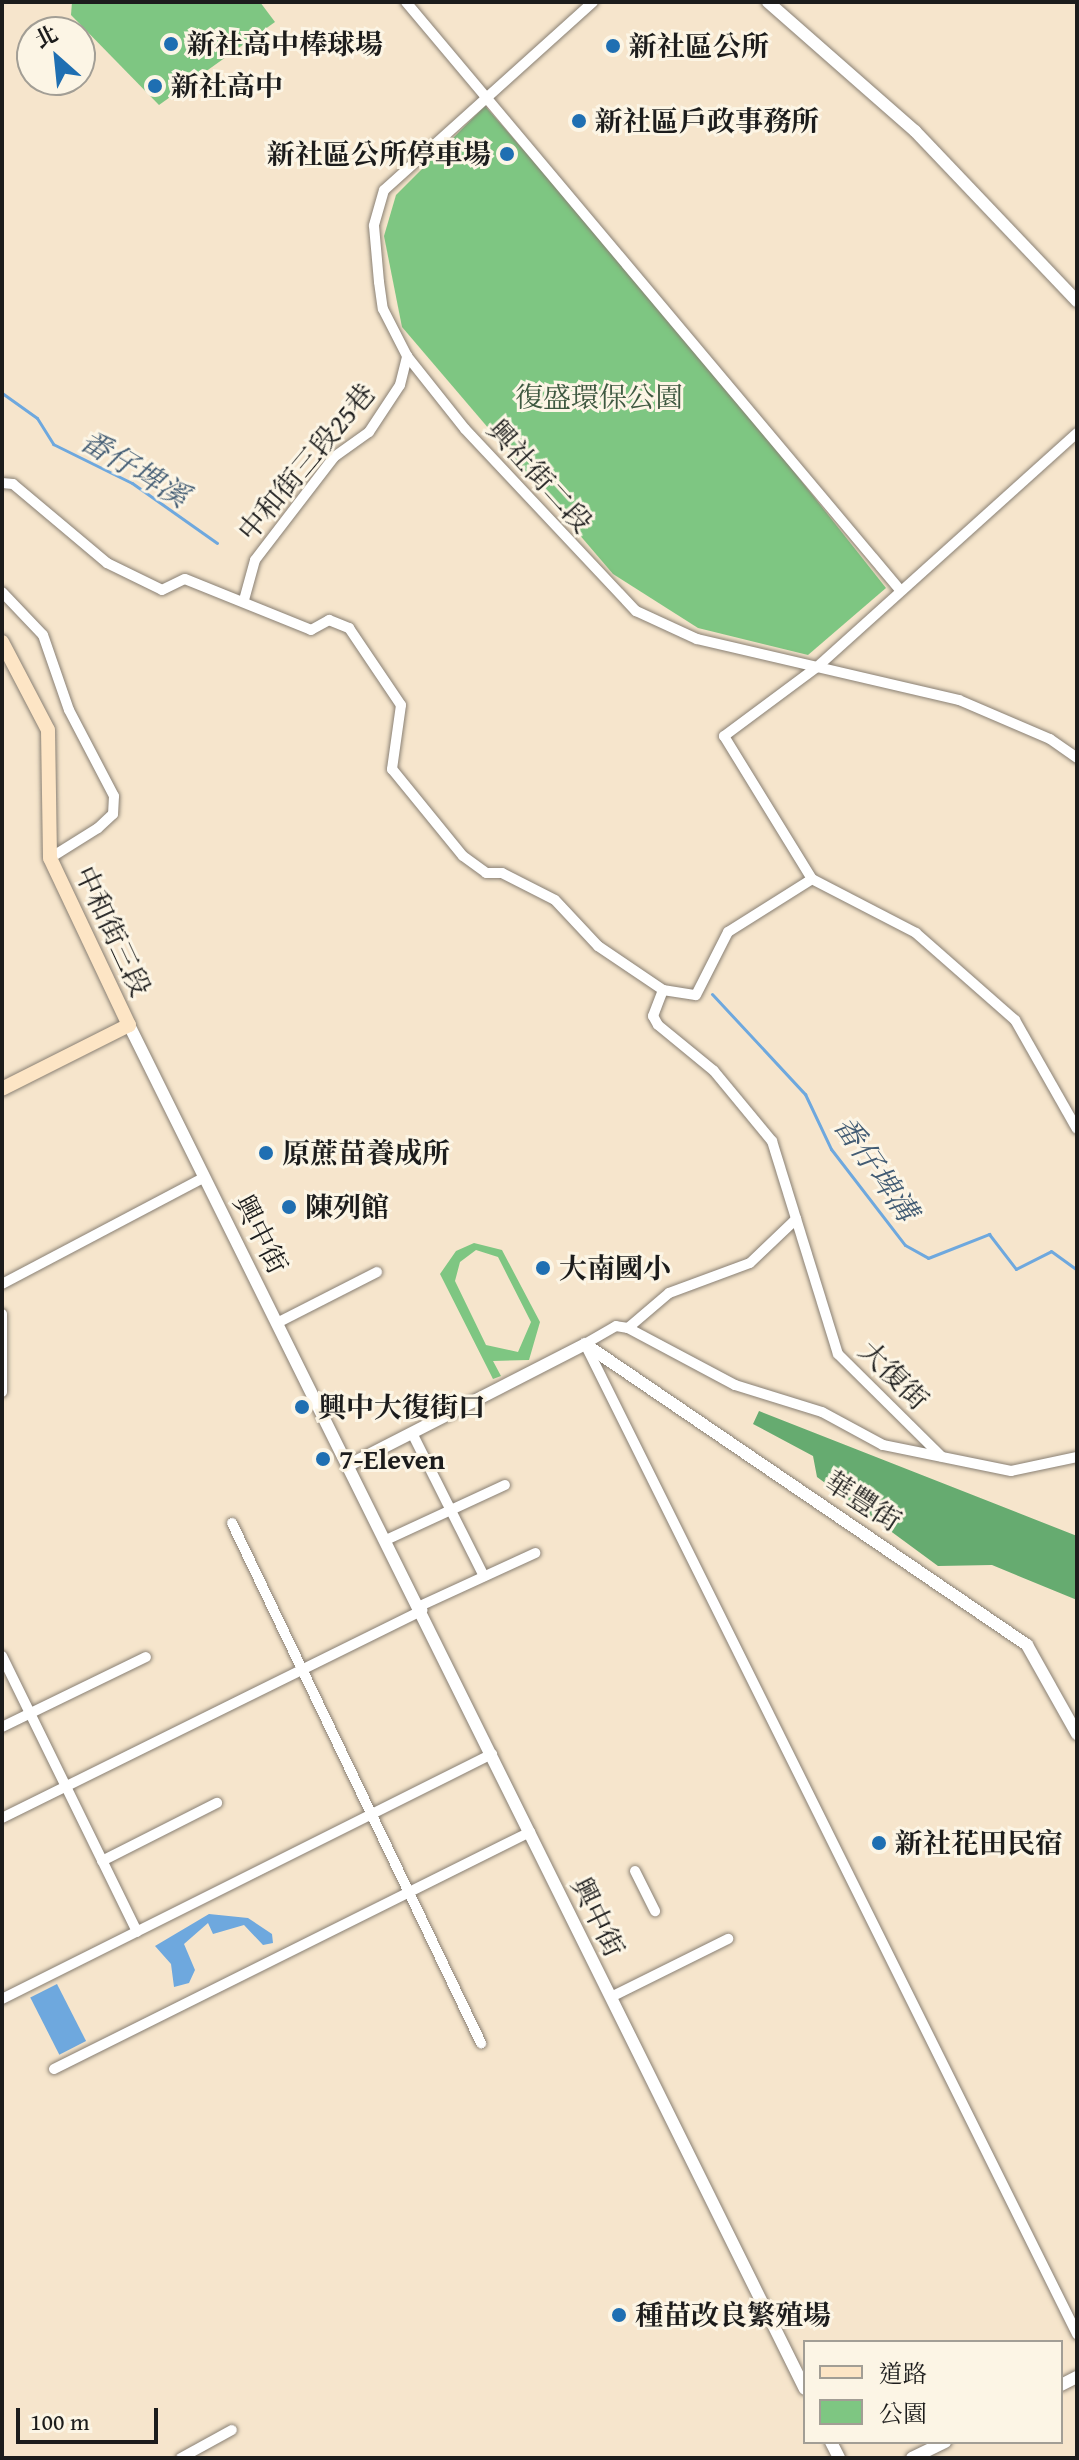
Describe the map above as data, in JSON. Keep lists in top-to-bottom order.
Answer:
{
  "streets": {
    "main road": ["中和街三段"],
    "street": [
      "中和街三段25巷",
      "興社街二段",
      "興中街",
      "大復街",
      "華豐街"
    ]
  },
  "crossings": [
    ["中和街三段25巷", "興社街二段"],
    ["中和街三段", "興中街"]
  ],
  "water": ["番仔埤溪", "番仔埤溝"],
  "parks": ["復盛環保公園"],
  "places": [
    "新社高中棒球場",
    "新社區公所",
    "新社高中",
    "新社區戶政事務所",
    "新社區公所停車場",
    "原蔗苗養成所",
    "陳列館",
    "大南國小",
    "興中大復街口",
    "7-Eleven",
    "新社花田民宿",
    "種苗改良繁殖場"
  ],
  "legend": ["道路", "公園"],
  "scale_bar": "100 m",
  "north": "top left"
}
